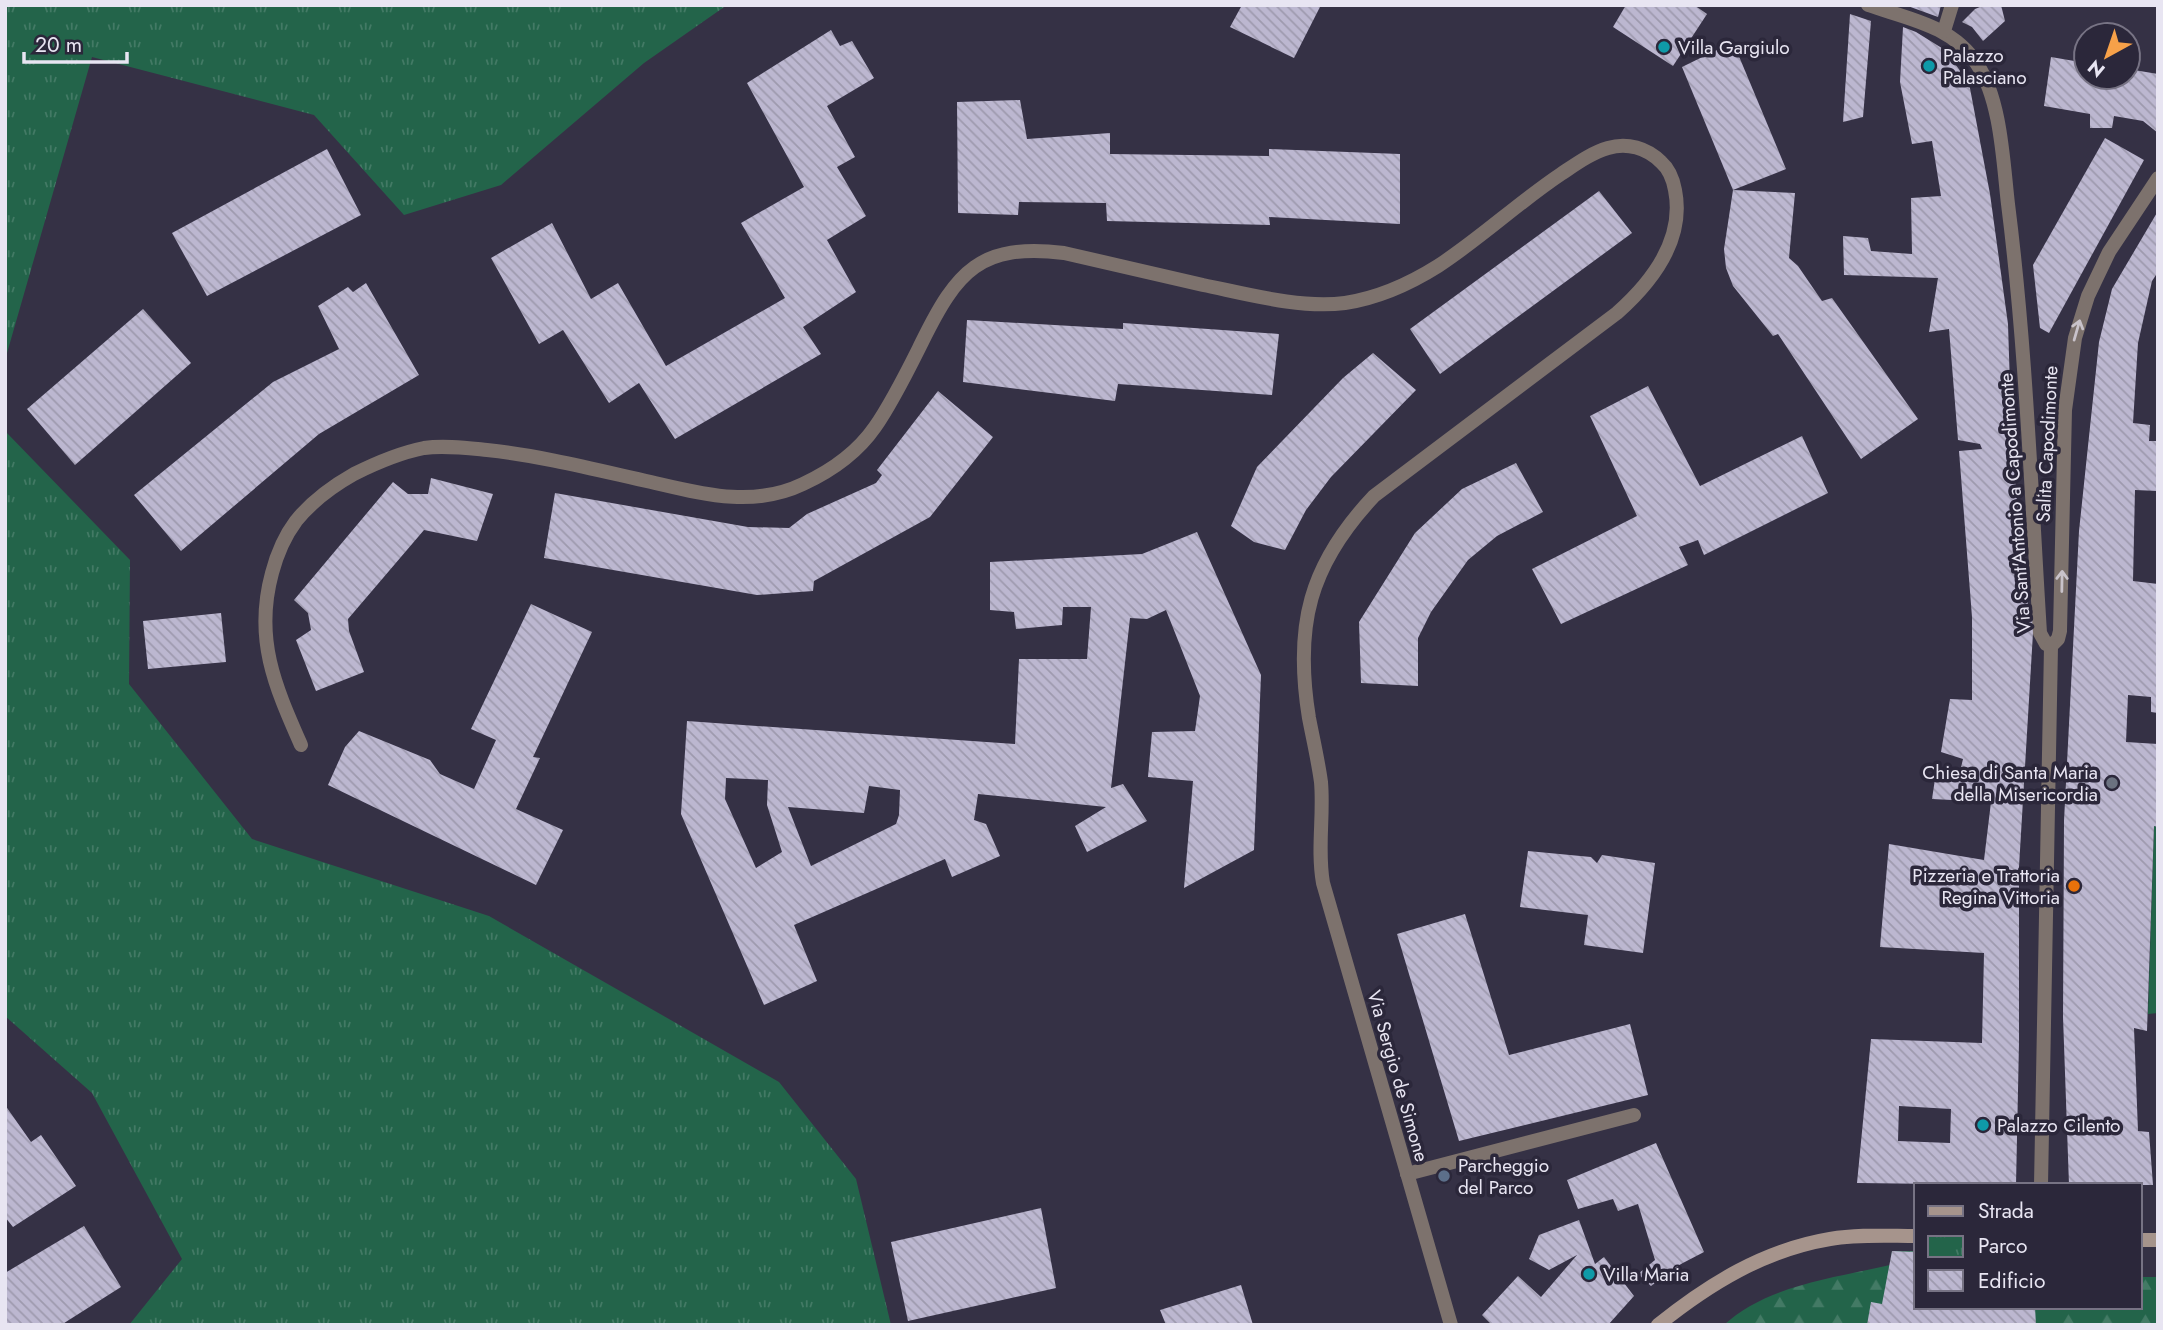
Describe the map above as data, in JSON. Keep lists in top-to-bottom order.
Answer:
{
  "streets": {
    "street": ["Salita Capodimonte", "Via Sant'Antonio a Capodimonte", "Via Sergio de Simone"]
  },
  "crossings": [
    ["Salita Capodimonte", "Via Sant'Antonio a Capodimonte"]
  ],
  "one_way": ["Salita Capodimonte"],
  "places": [
    "Villa Gargiulo",
    "Palazzo Palasciano",
    "Chiesa di Santa Maria della Misericordia",
    "Pizzeria e Trattoria Regina Vittoria",
    "Palazzo Cilento",
    "Parcheggio del Parco",
    "Villa Maria"
  ],
  "legend": ["Strada", "Parco", "Edificio"],
  "scale_bar": "20 m",
  "north": "bottom left"
}
